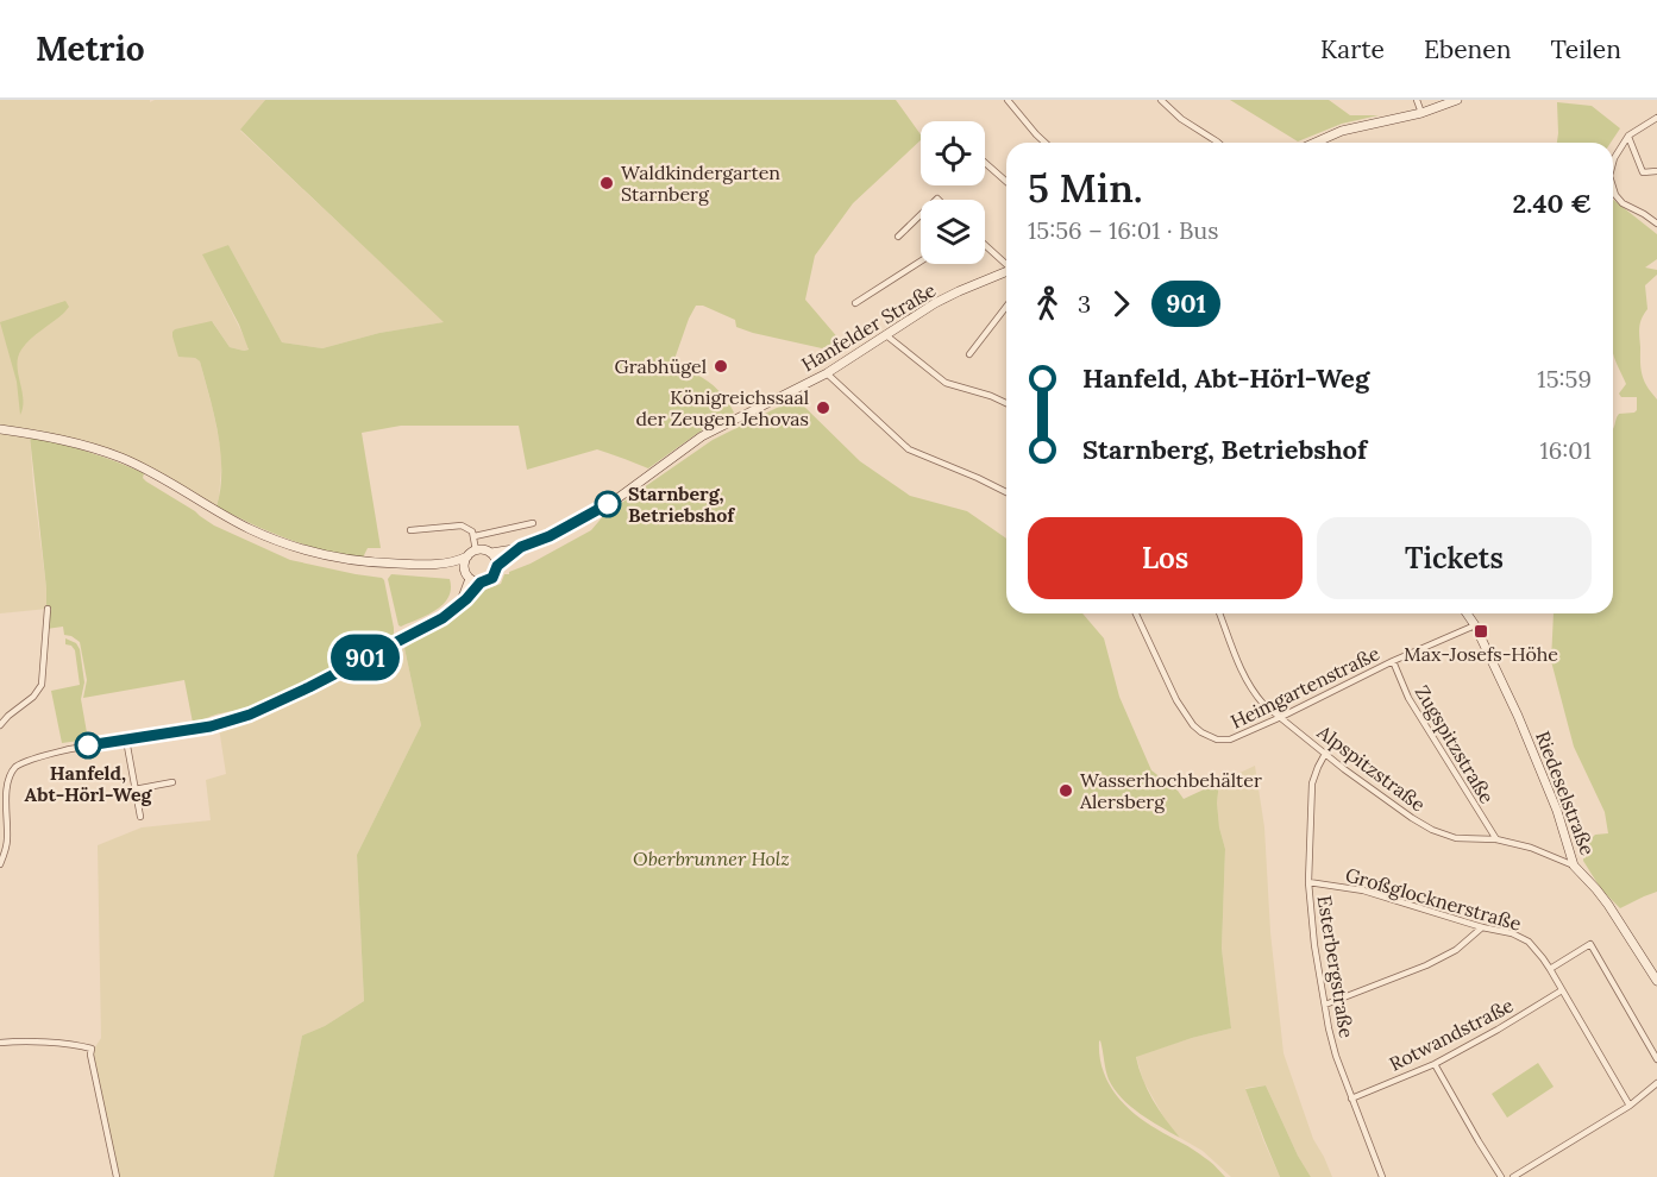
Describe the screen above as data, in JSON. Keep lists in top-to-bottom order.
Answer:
{
  "streets": {
    "street": [
      "Hanfelder Straße",
      "Heimgartenstraße",
      "Zugspitzstraße",
      "Alpspitzstraße",
      "Riedeselstraße",
      "Großglocknerstraße",
      "Esterbergstraße",
      "Rotwandstraße"
    ]
  },
  "crossings": [
    ["Heimgartenstraße", "Zugspitzstraße"],
    ["Heimgartenstraße", "Alpspitzstraße"],
    ["Heimgartenstraße", "Riedeselstraße"],
    ["Zugspitzstraße", "Alpspitzstraße"],
    ["Alpspitzstraße", "Riedeselstraße"],
    ["Alpspitzstraße", "Esterbergstraße"],
    ["Großglocknerstraße", "Esterbergstraße"],
    ["Großglocknerstraße", "Rotwandstraße"],
    ["Esterbergstraße", "Rotwandstraße"]
  ],
  "parks": ["Oberbrunner Holz"],
  "places": {
    "other": [
      "Waldkindergarten Starnberg",
      "Grabhügel",
      "Königreichssaal der Zeugen Jehovas",
      "Starnberg, Betriebshof",
      "Hanfeld, Abt-Hörl-Weg",
      "Wasserhochbehälter Alersberg"
    ],
    "transit": ["Max-Josefs-Höhe"]
  },
  "lines": ["bus line 901"],
  "page": {
    "header": "Metrio",
    "nav": ["Karte", "Ebenen", "Teilen"],
    "on_map": "901",
    "heading": ["5 Min.", "15:56 – 16:01 · Bus", "2.40 €"],
    "legs": ["3", "901"],
    "list": [
      {
        "name": "Hanfeld, Abt-Hörl-Weg",
        "value": "15:59"
      },
      {
        "name": "Starnberg, Betriebshof",
        "value": "16:01"
      }
    ],
    "buttons": ["Los", "Tickets"]
  }
}
